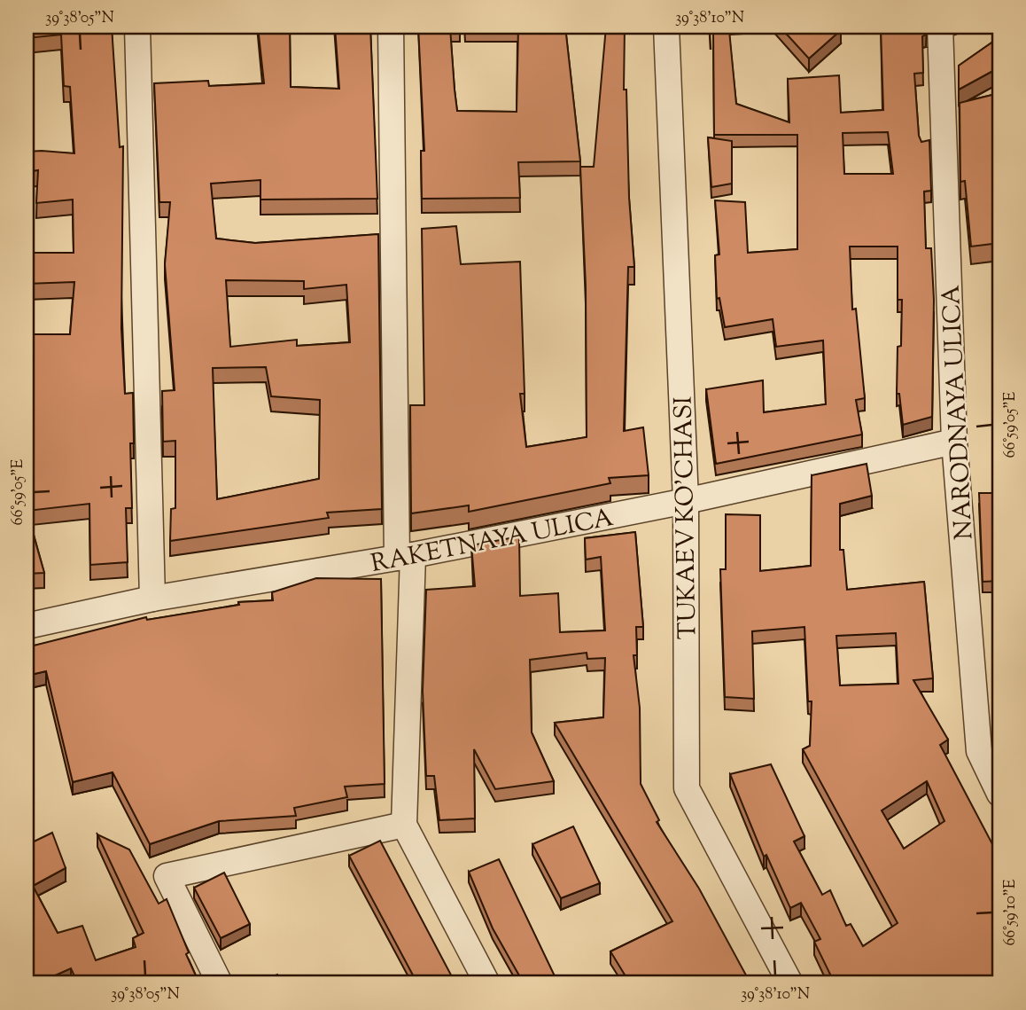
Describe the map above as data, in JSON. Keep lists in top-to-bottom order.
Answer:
{
  "streets": {
    "street": ["NARODNAYA ULICA", "TUKAEV KO'CHASI", "RAKETNAYA ULICA"]
  },
  "crossings": [
    ["NARODNAYA ULICA", "RAKETNAYA ULICA"],
    ["TUKAEV KO'CHASI", "RAKETNAYA ULICA"]
  ],
  "coordinates": [
    "39°38'05\"N",
    "39°38'10\"N",
    "66°59'05\"E",
    "66°59'10\"E"
  ]
}
